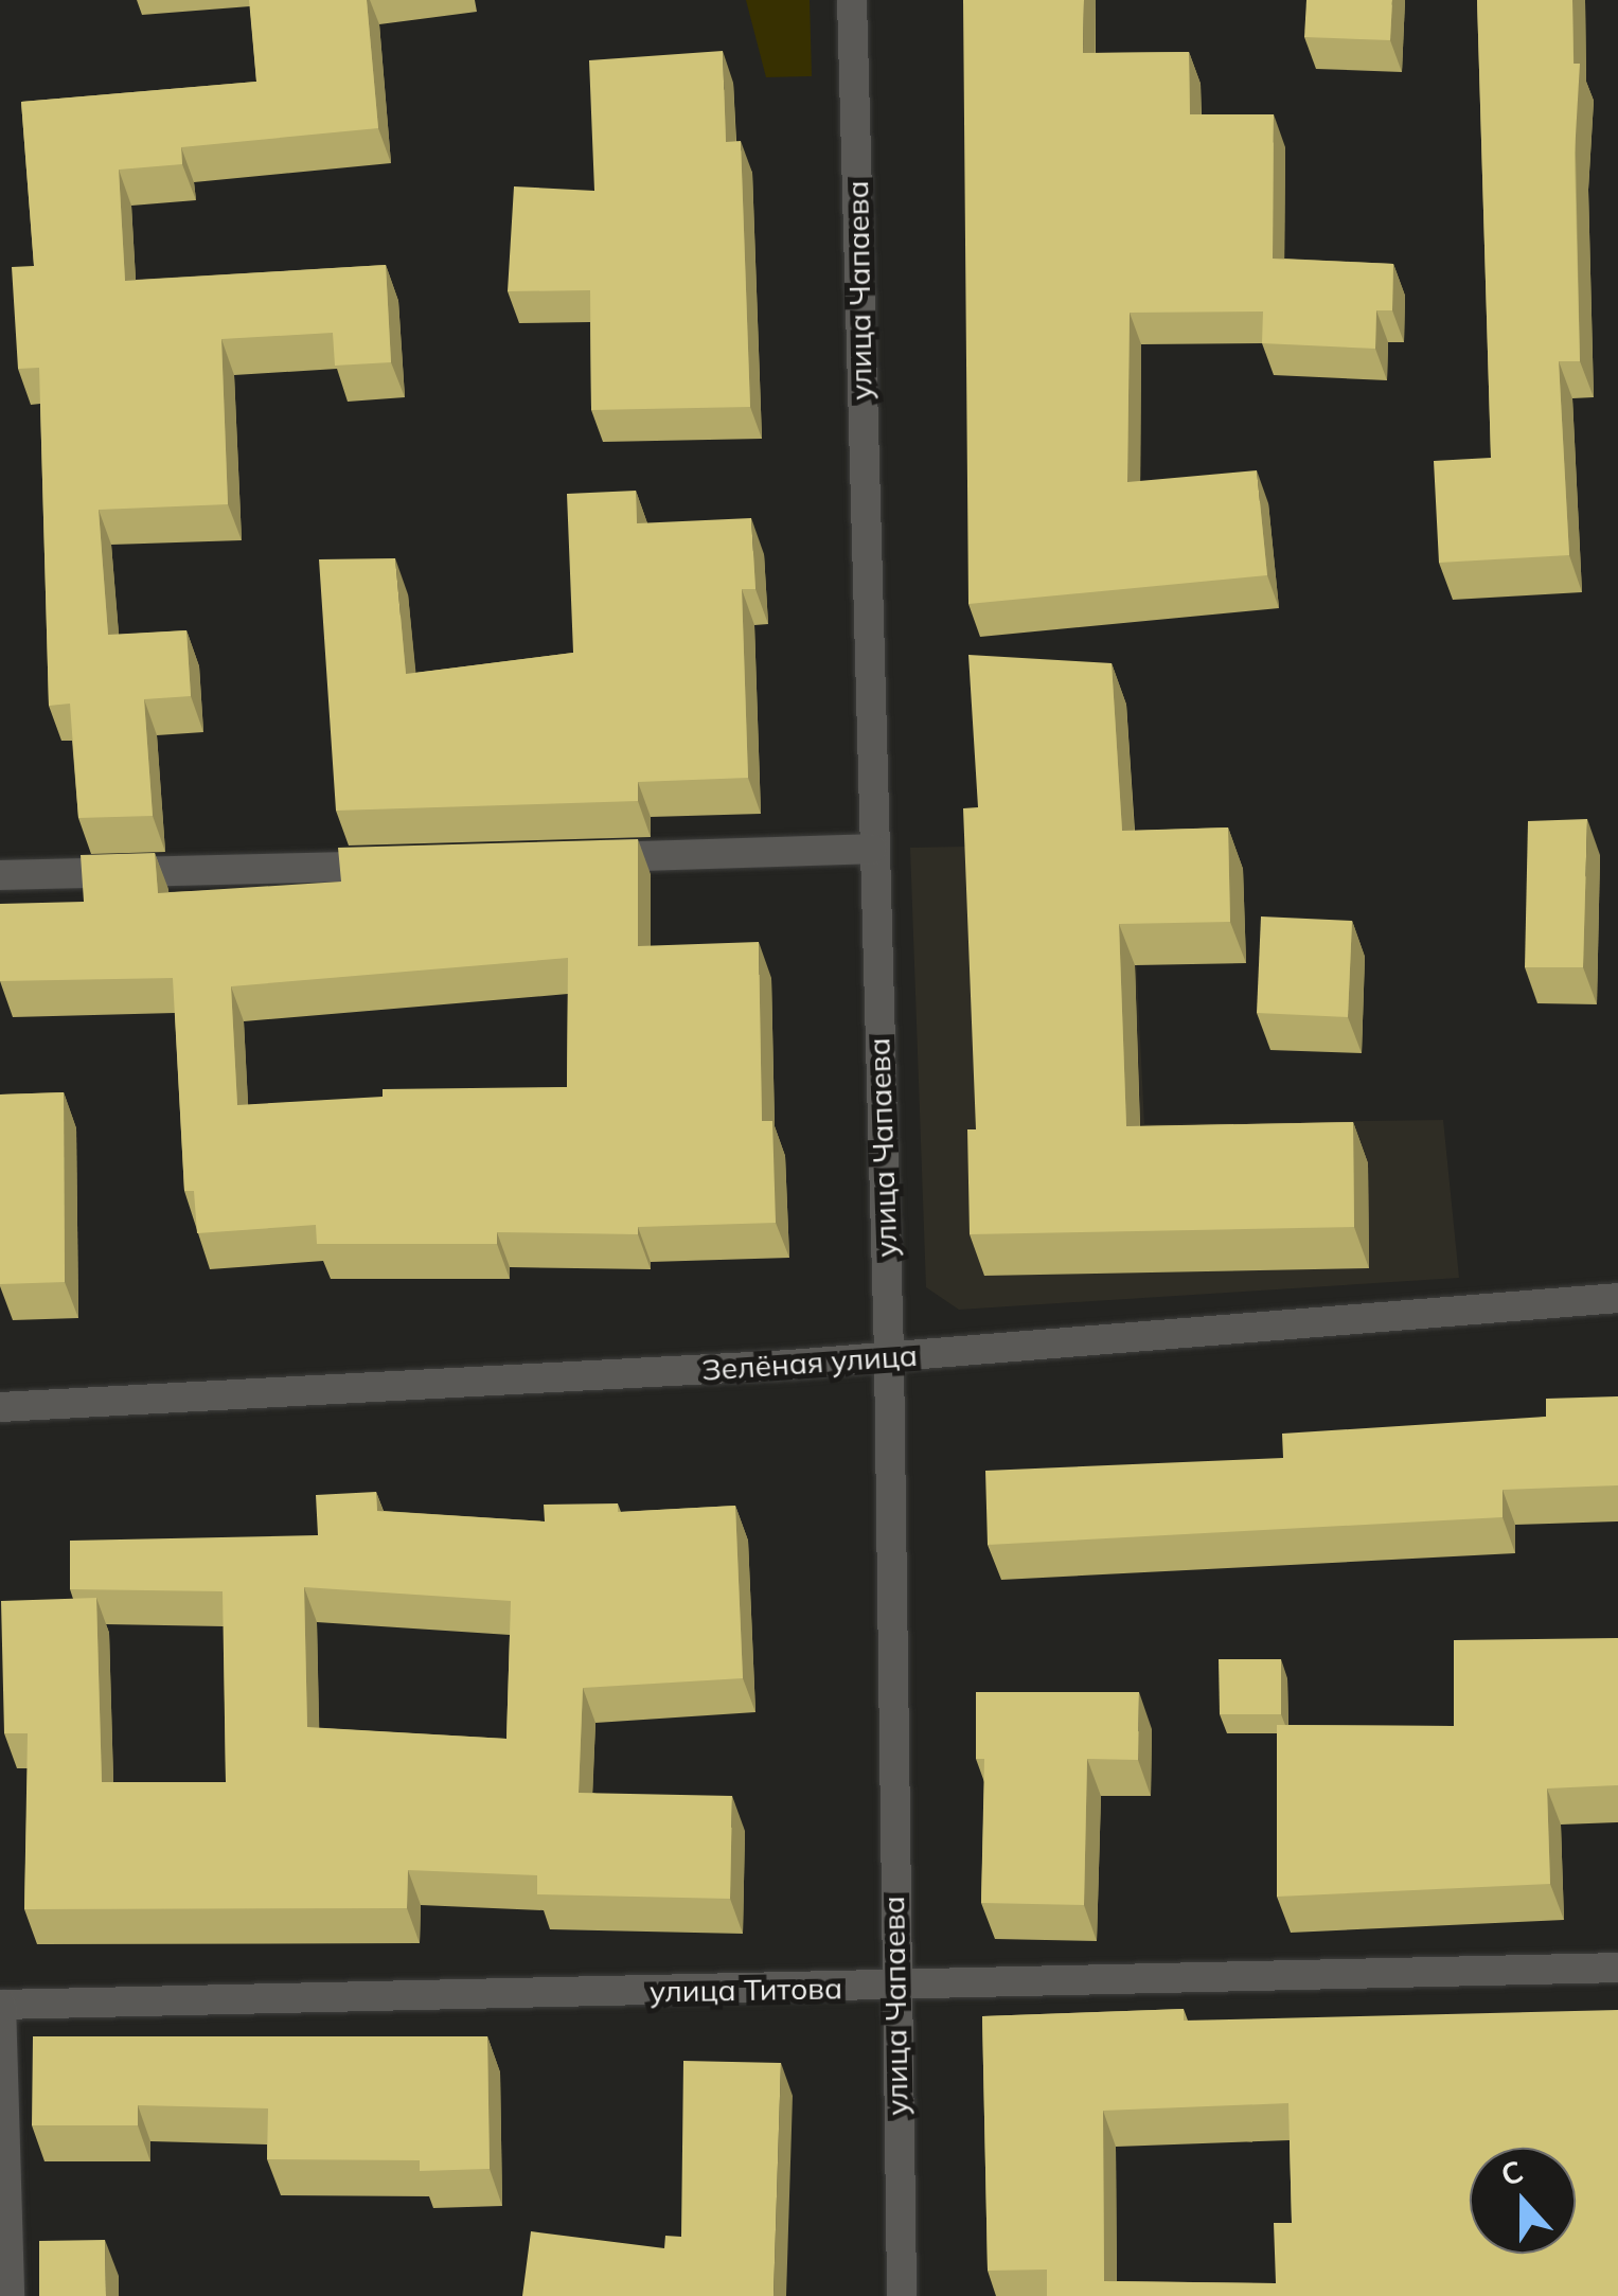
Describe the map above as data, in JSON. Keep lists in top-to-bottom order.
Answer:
{
  "streets": {
    "street": ["улица Чапаева", "Зелёная улица", "улица Титова"]
  },
  "crossings": [
    ["улица Чапаева", "Зелёная улица"],
    ["улица Чапаева", "улица Титова"]
  ],
  "north": "top"
}
